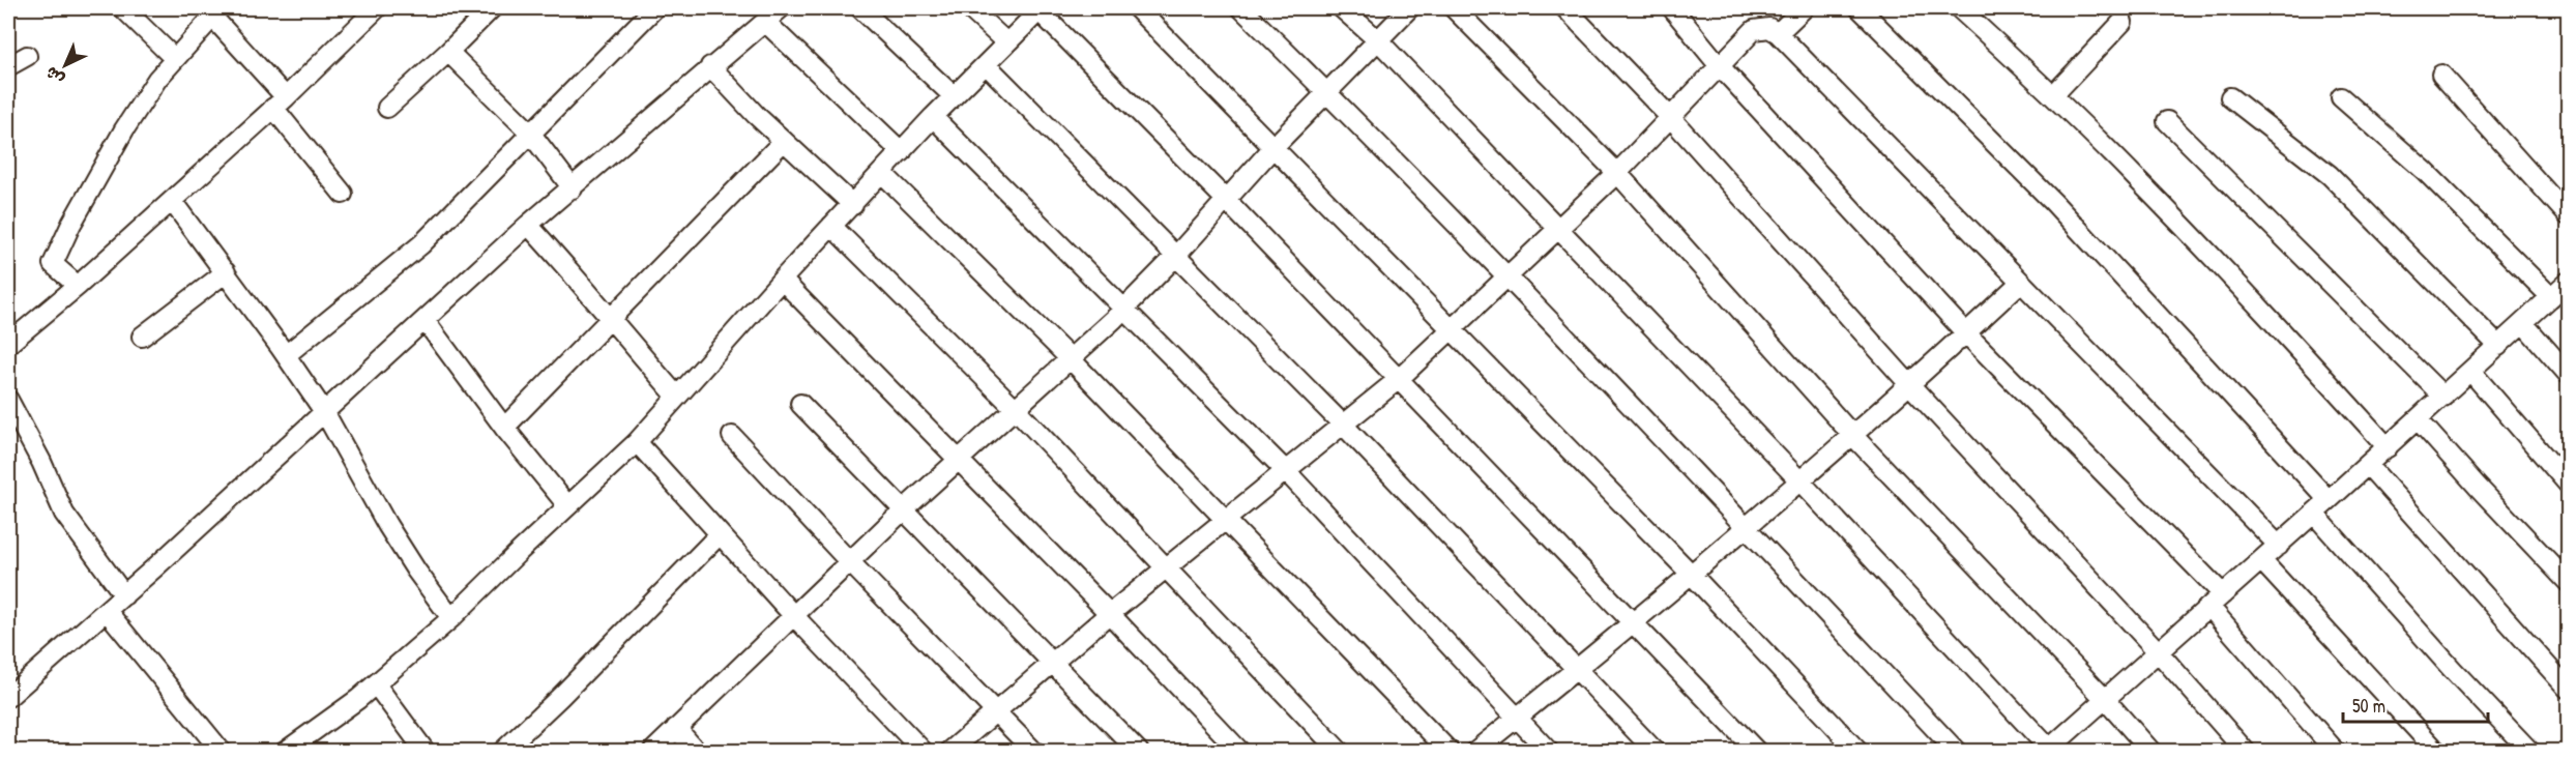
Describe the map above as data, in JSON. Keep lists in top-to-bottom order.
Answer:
{
  "scale_bar": "50 m",
  "north": "bottom left"
}
